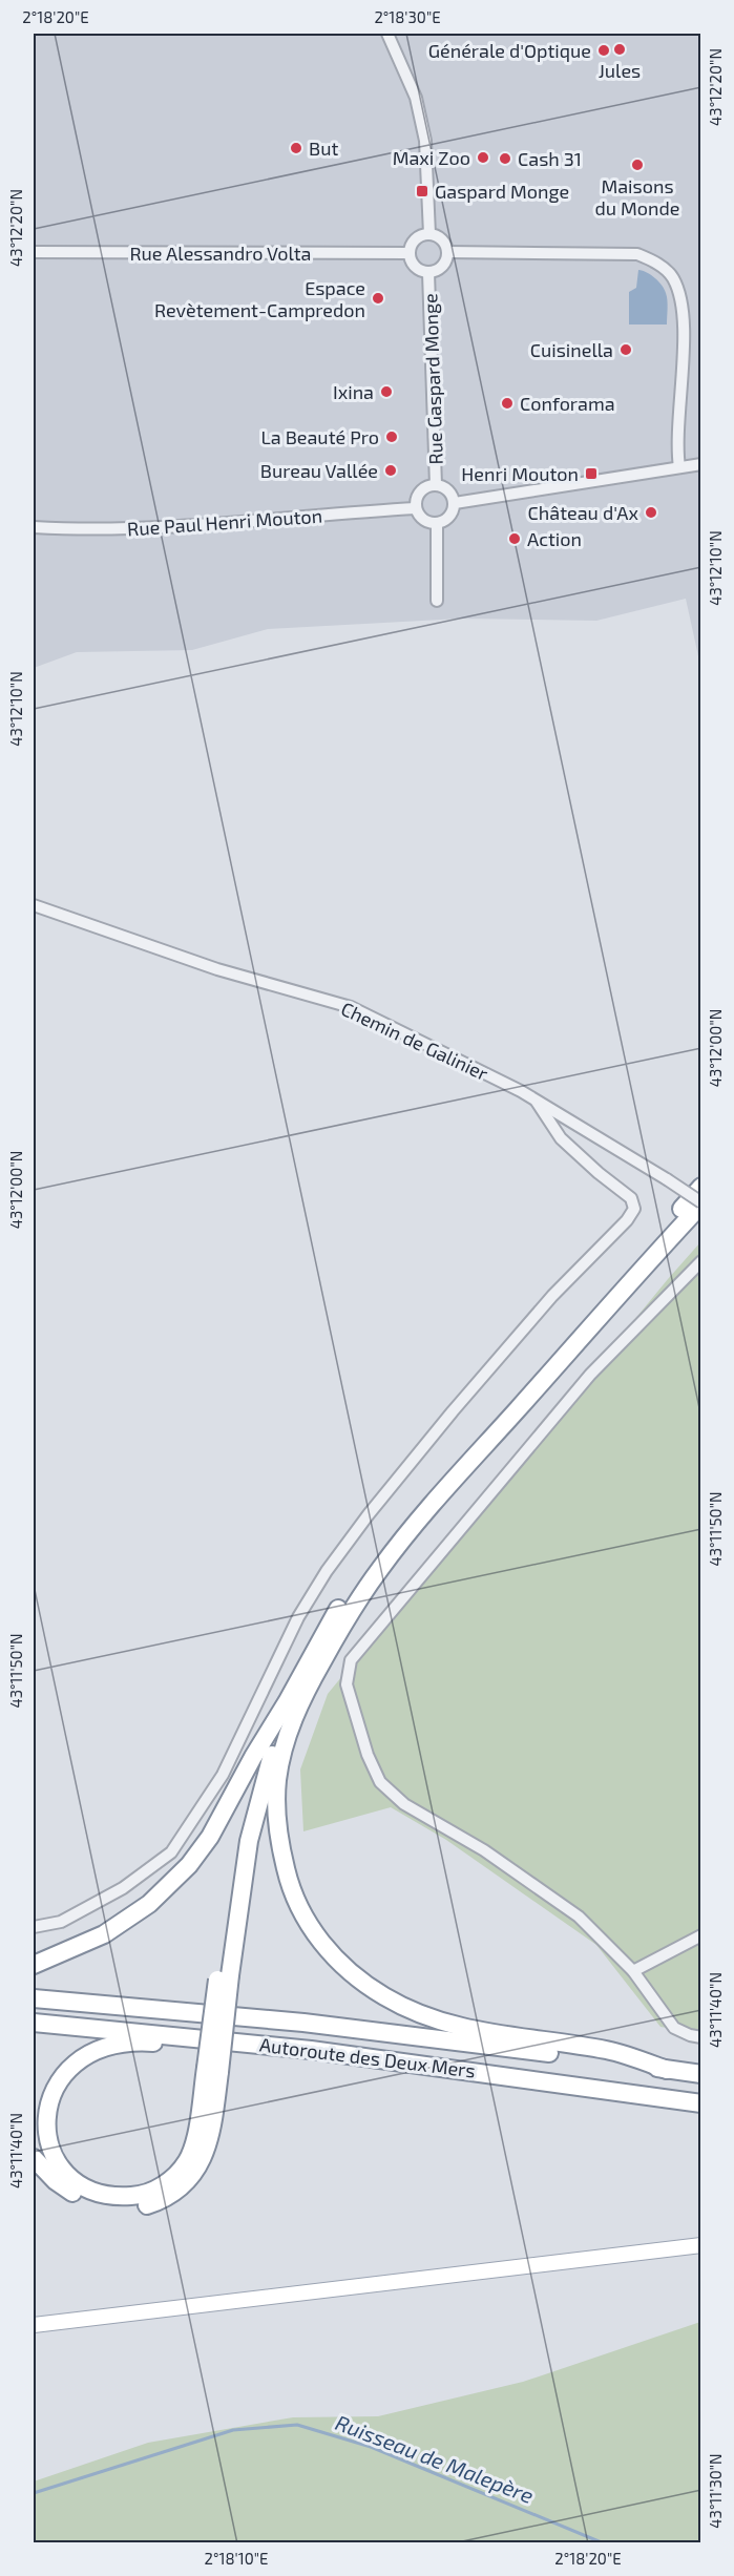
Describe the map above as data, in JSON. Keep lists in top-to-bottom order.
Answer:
{
  "streets": {
    "highway": ["Autoroute des Deux Mers"],
    "street": [
      "Rue Alessandro Volta",
      "Rue Gaspard Monge",
      "Rue Paul Henri Mouton",
      "Chemin de Galinier"
    ]
  },
  "crossings": [
    ["Rue Alessandro Volta", "Rue Gaspard Monge"],
    ["Rue Gaspard Monge", "Rue Paul Henri Mouton"]
  ],
  "water": ["Ruisseau de Malepère"],
  "places": {
    "other": [
      "Jules",
      "Générale d'Optique",
      "But",
      "Maxi Zoo",
      "Cash 31",
      "Maisons du Monde",
      "Espace Revètement-Campredon",
      "Cuisinella",
      "Ixina",
      "Conforama",
      "La Beauté Pro",
      "Bureau Vallée",
      "Château d'Ax",
      "Action"
    ],
    "transit": ["Gaspard Monge", "Henri Mouton"]
  },
  "coordinates": [
    "2°18'20\"E",
    "2°18'30\"E",
    "43°12'20\"N",
    "43°12'10\"N",
    "43°12'00\"N",
    "43°11'50\"N",
    "43°11'40\"N",
    "43°11'30\"N",
    "2°18'10\"E"
  ]
}
